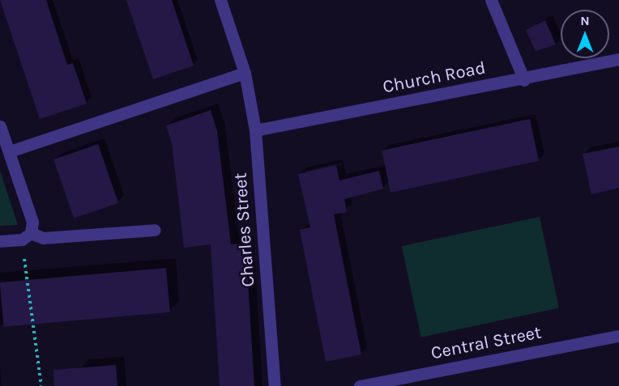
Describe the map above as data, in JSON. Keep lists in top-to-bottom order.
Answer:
{
  "streets": {
    "street": ["Church Road", "Charles Street", "Central Street"]
  },
  "crossings": [
    ["Church Road", "Charles Street"]
  ],
  "north": "top"
}
